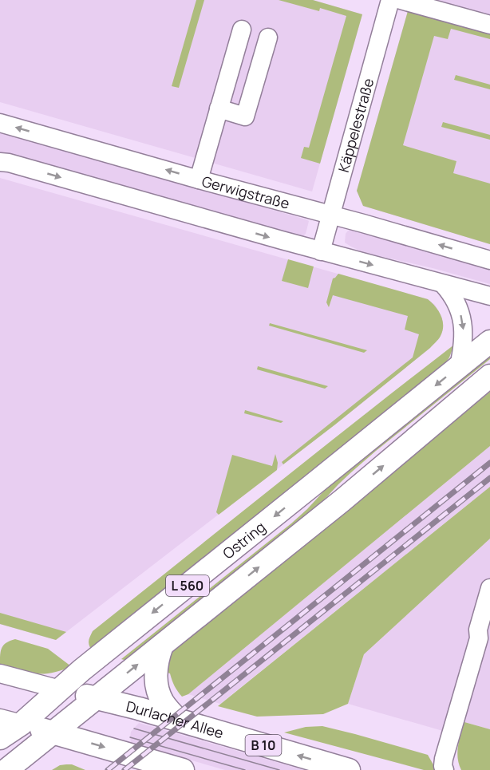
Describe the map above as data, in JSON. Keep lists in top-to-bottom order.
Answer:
{
  "streets": {
    "main road": [
      "Ostring",
      "L 560",
      "Durlacher Allee",
      "B 10"
    ],
    "street": ["Käppelestraße", "Gerwigstraße"]
  },
  "crossings": [
    ["Käppelestraße", "Gerwigstraße"],
    ["Ostring", "Durlacher Allee"],
    ["L 560", "Durlacher Allee"]
  ],
  "one_way": ["Durlacher Allee"]
}
